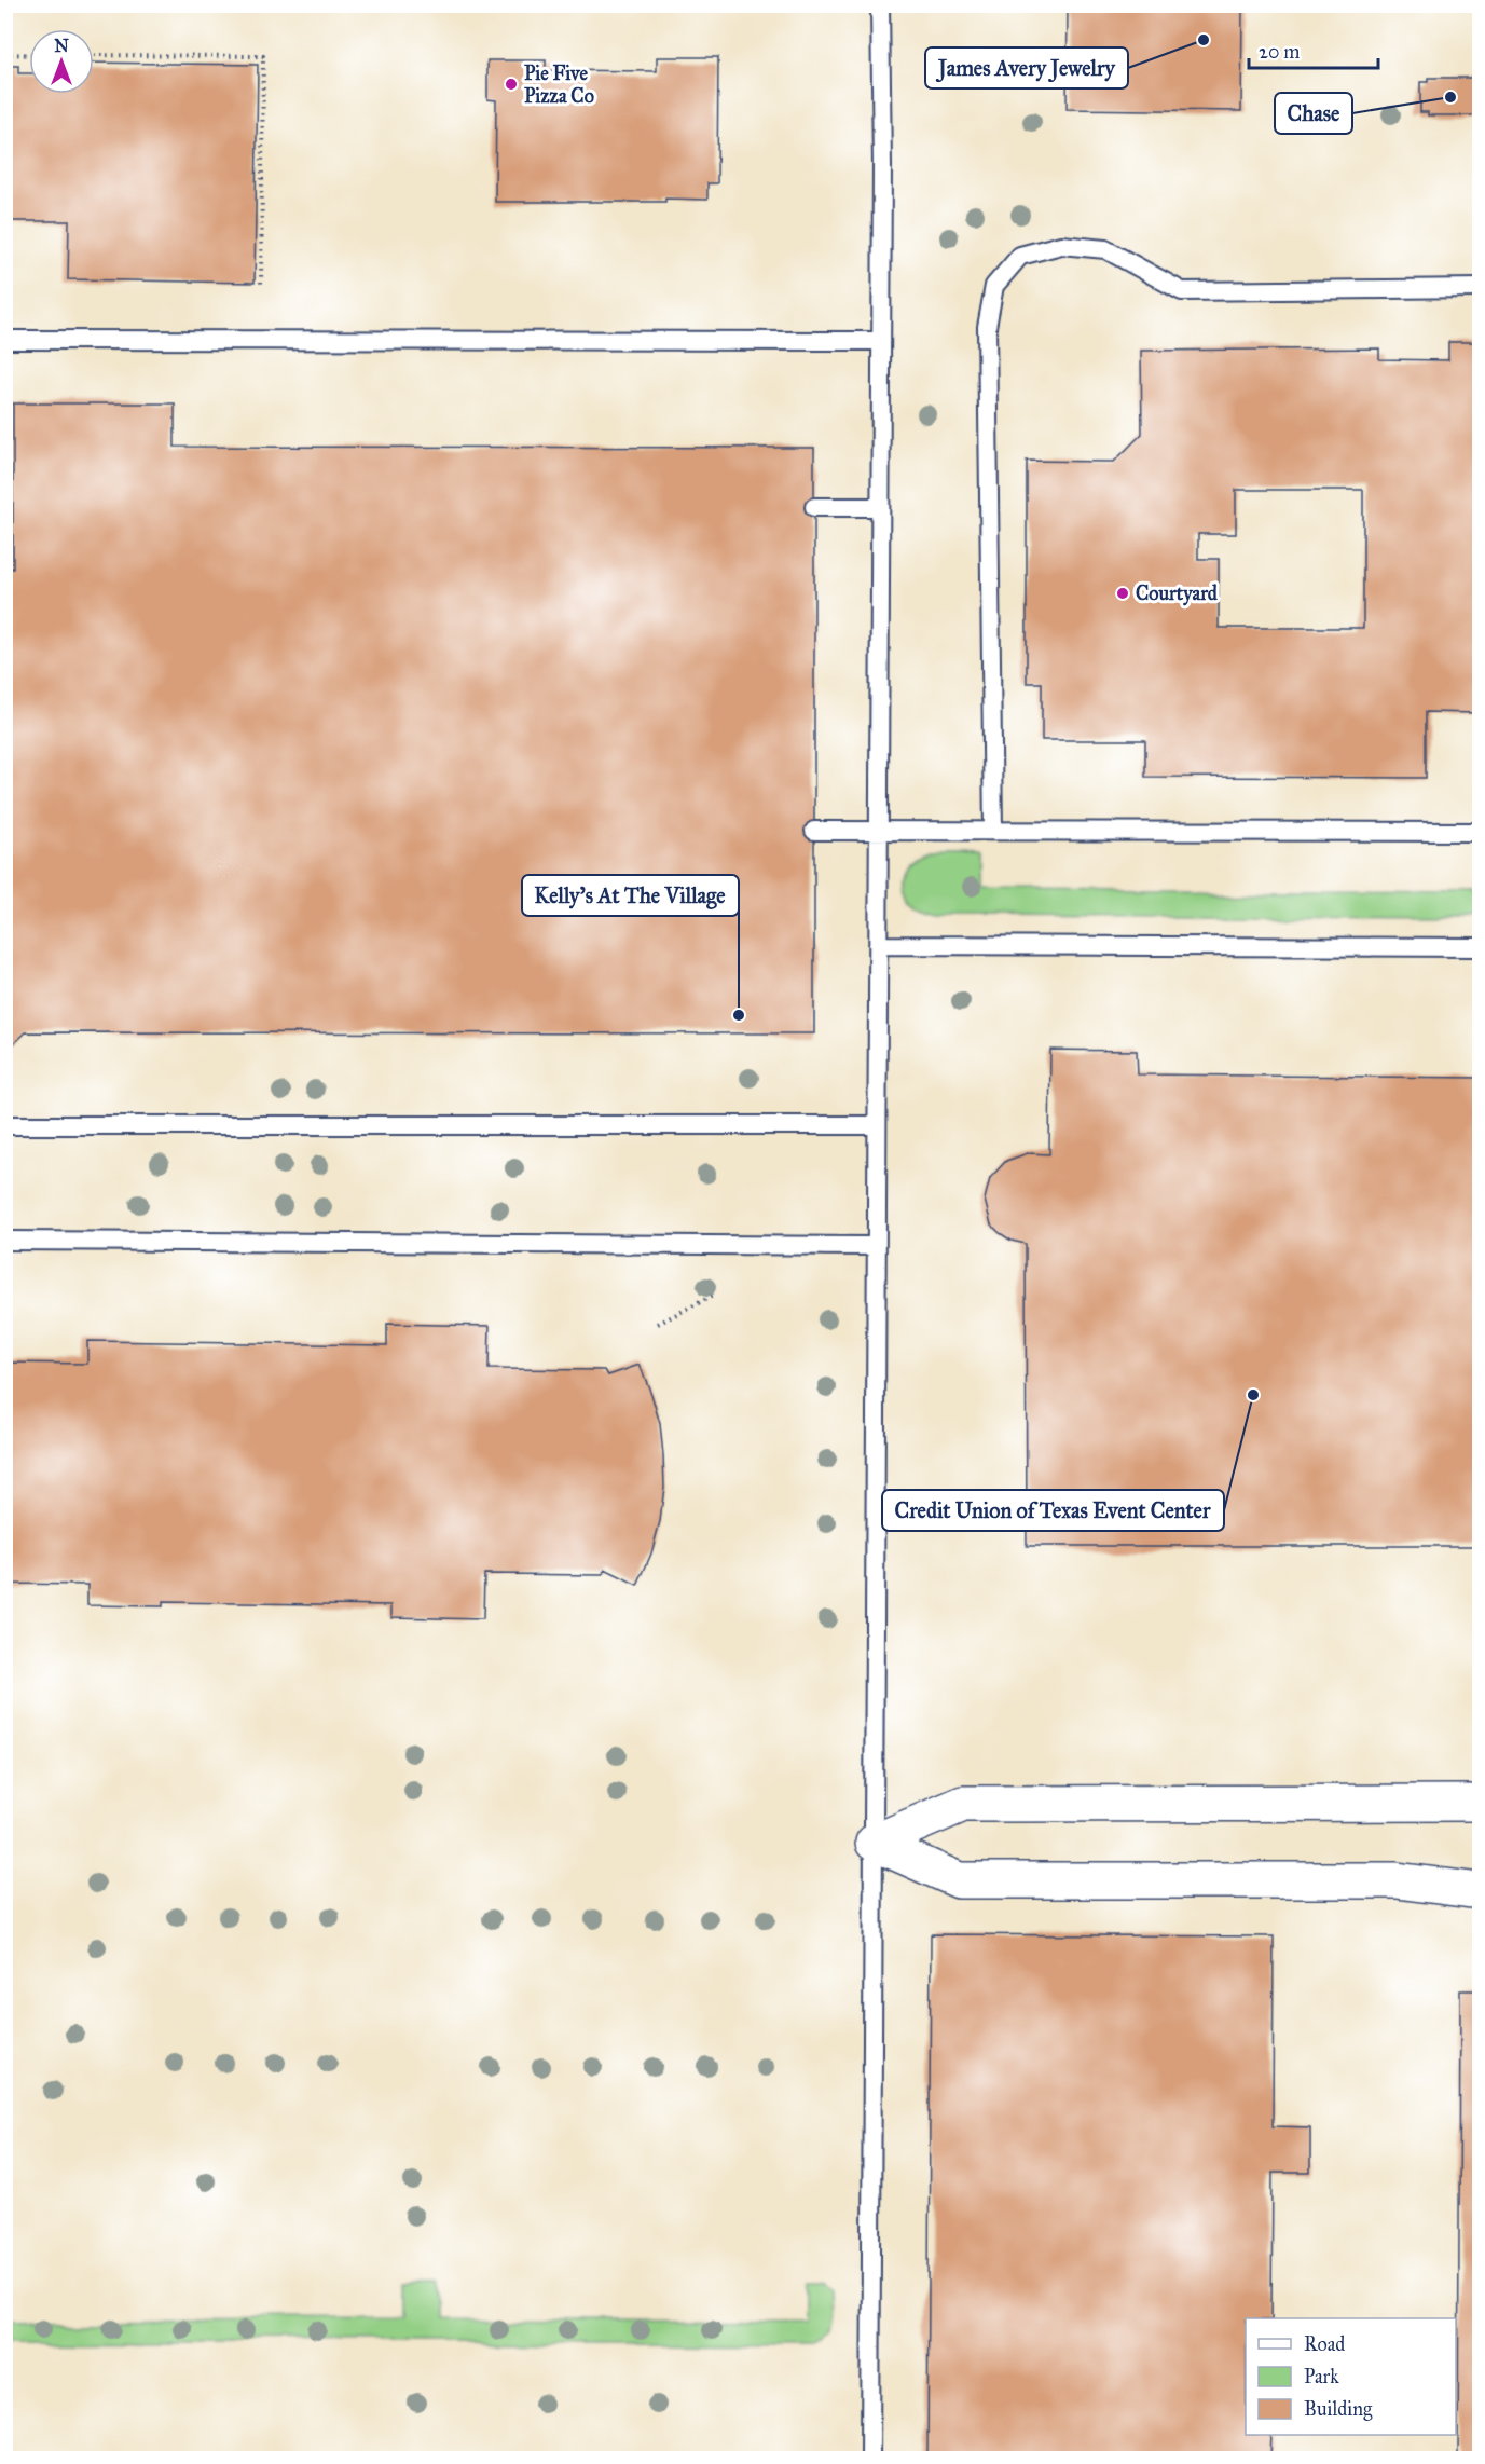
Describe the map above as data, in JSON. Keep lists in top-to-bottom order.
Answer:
{
  "places": [
    "James Avery Jewelry",
    "Pie Five Pizza Co",
    "Chase",
    "Courtyard",
    "Kelly's At The Village",
    "Credit Union of Texas Event Center"
  ],
  "legend": ["Road", "Park", "Building"],
  "scale_bar": "20 m",
  "north": "top"
}
